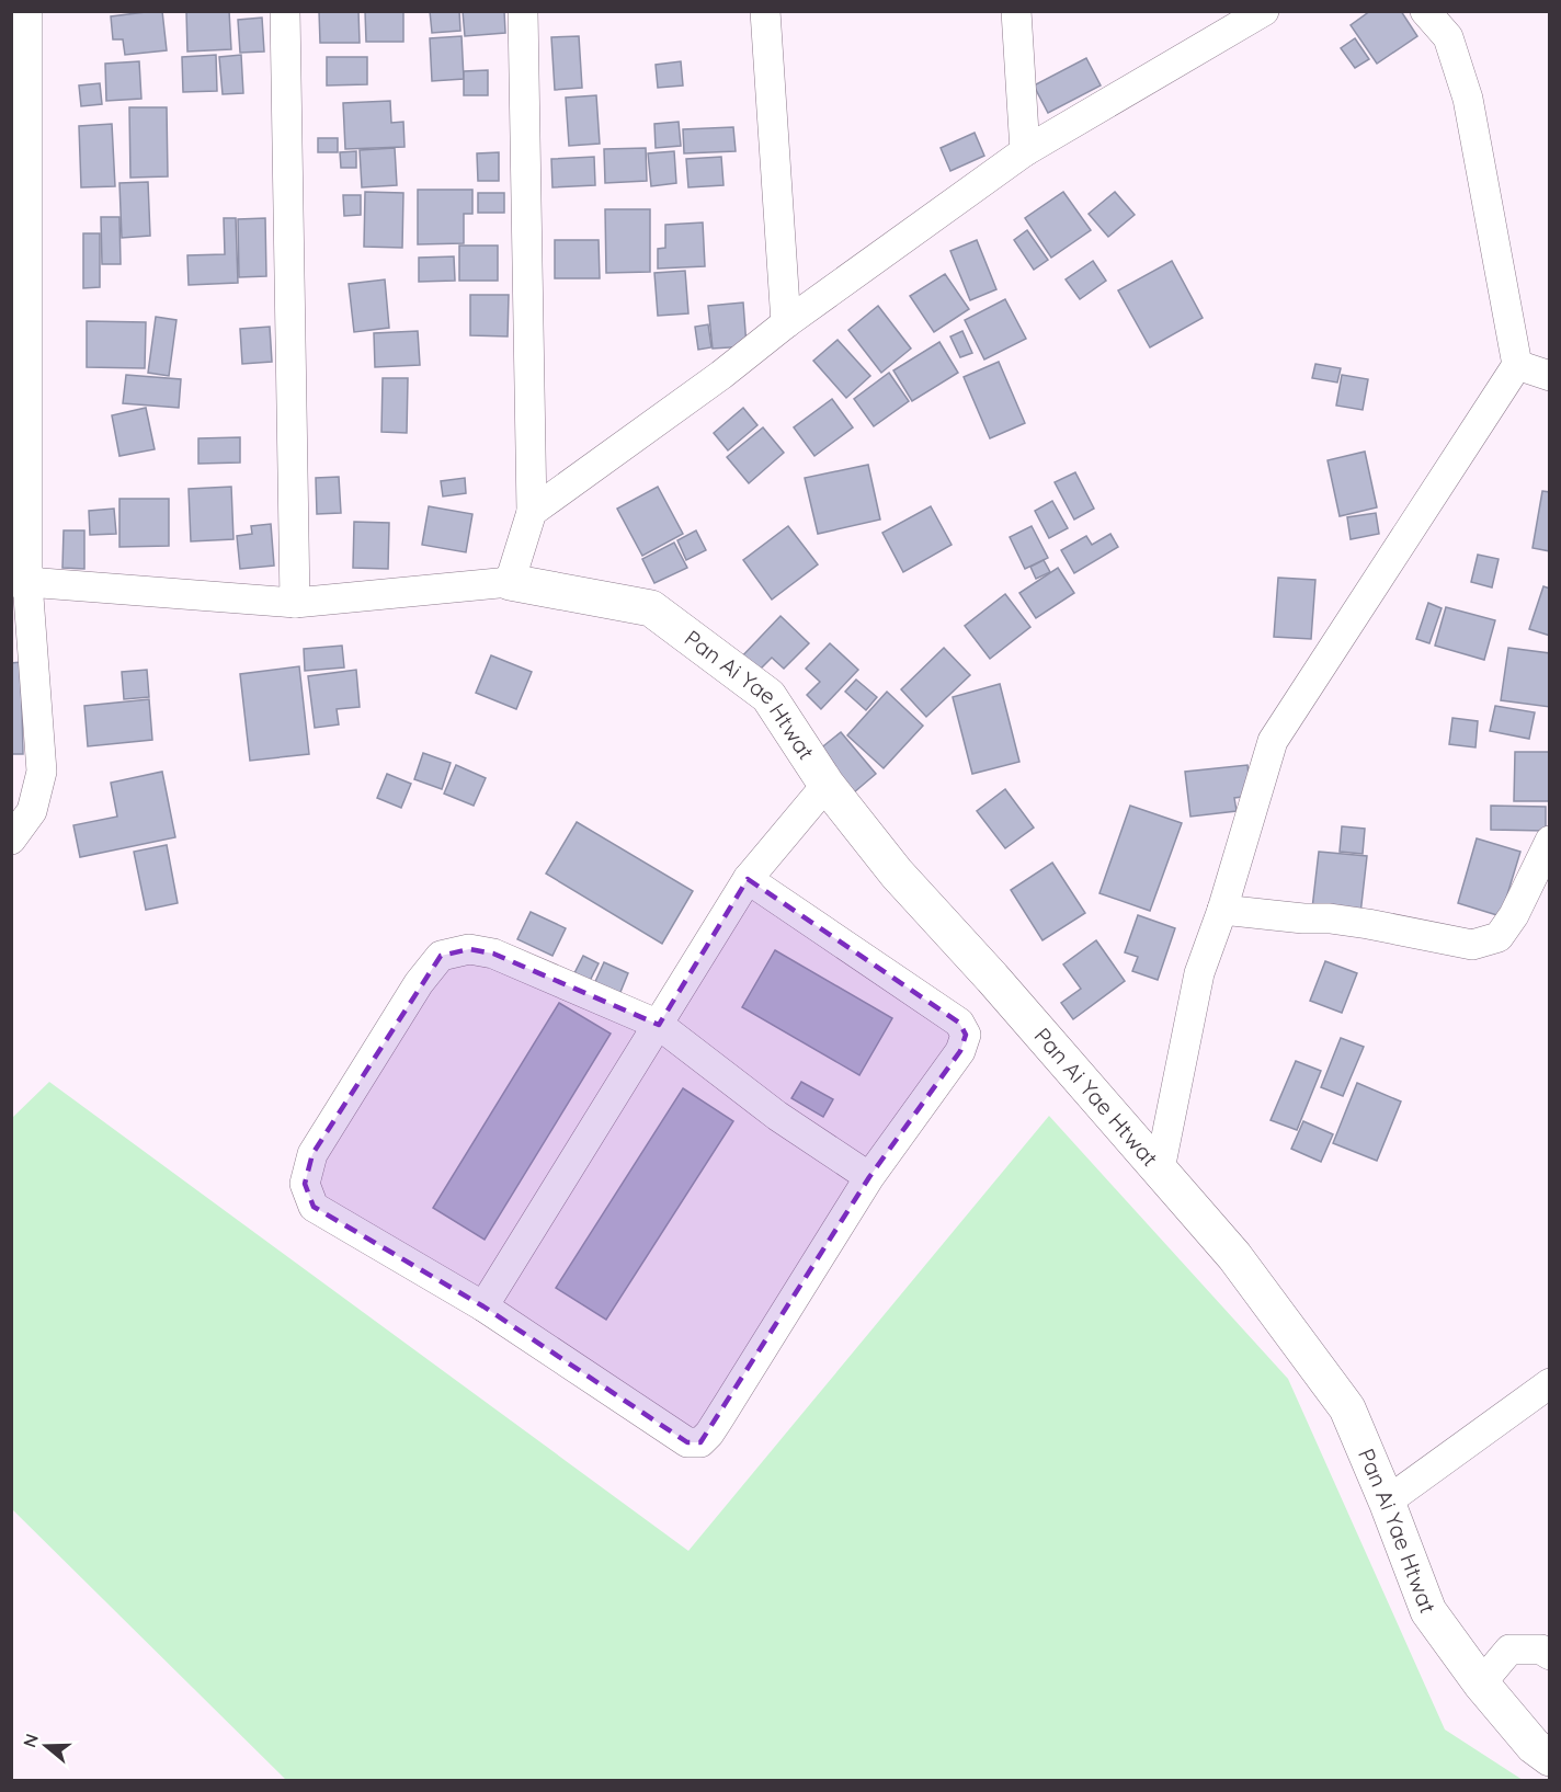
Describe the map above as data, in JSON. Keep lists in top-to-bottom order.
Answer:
{
  "streets": {
    "street": ["Pan Ai Yae Htwat"]
  },
  "north": "left"
}
